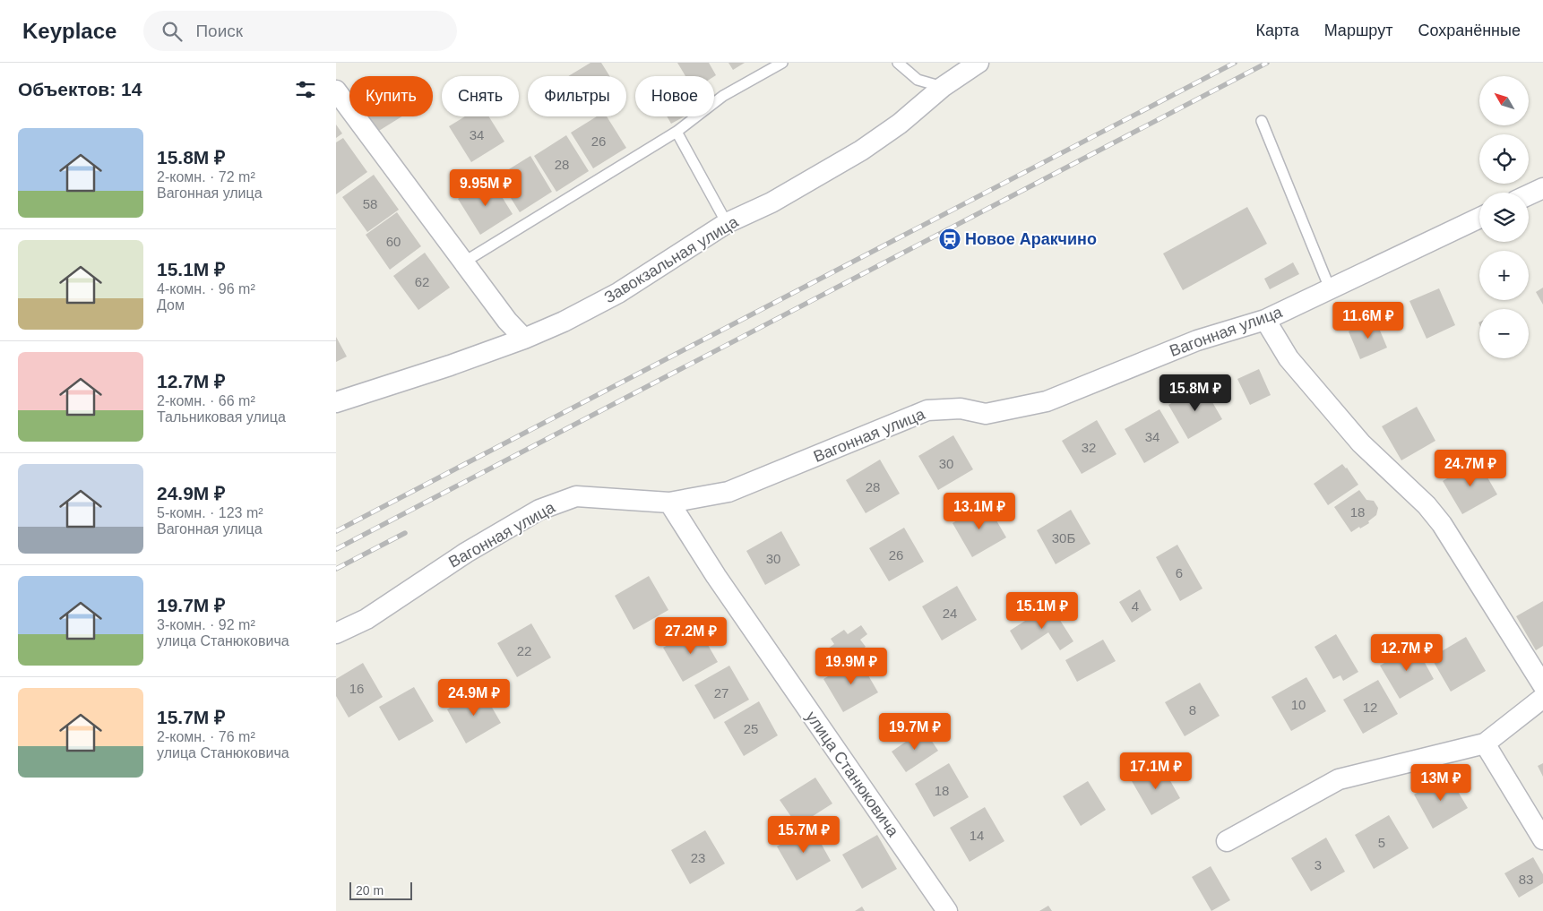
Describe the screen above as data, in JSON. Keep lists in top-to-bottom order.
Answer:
{
  "streets": {
    "street": ["Завокзальная улица", "Вагонная улица", "улица Станюковича"]
  },
  "crossings": [
    ["Вагонная улица", "улица Станюковича"]
  ],
  "places": {
    "station": ["Новое Аракчино"]
  },
  "house_numbers": [
    "34",
    "26",
    "28",
    "58",
    "60",
    "62",
    "34",
    "32",
    "30",
    "28",
    "18",
    "30Б",
    "26",
    "30",
    "6",
    "4",
    "24",
    "22",
    "16",
    "27",
    "10",
    "12",
    "8",
    "25",
    "18",
    "14",
    "5",
    "23",
    "3",
    "83"
  ],
  "scale_bar": "20 m",
  "north": "top left",
  "page": {
    "header": "Keyplace",
    "search": "Поиск",
    "nav": ["Карта", "Маршрут", "Сохранённые"],
    "heading": "Объектов: 14",
    "map_buttons": ["+", "−"],
    "chip": [
      "Купить",
      "Снять",
      "Фильтры",
      "Новое"
    ],
    "list": [
      {
        "name": "15.8M ₽",
        "note": "2-комн. · 72 m² · Вагонная улица"
      },
      {
        "name": "15.1M ₽",
        "note": "4-комн. · 96 m² · Дом"
      },
      {
        "name": "12.7M ₽",
        "note": "2-комн. · 66 m² · Тальниковая улица"
      },
      {
        "name": "24.9M ₽",
        "note": "5-комн. · 123 m² · Вагонная улица"
      },
      {
        "name": "19.7M ₽",
        "note": "3-комн. · 92 m² · улица Станюковича"
      },
      {
        "name": "15.7M ₽",
        "note": "2-комн. · 76 m² · улица Станюковича"
      }
    ],
    "price": [
      "9.95M ₽",
      "11.6M ₽",
      "15.8M ₽",
      "24.7M ₽",
      "13.1M ₽",
      "15.1M ₽",
      "27.2M ₽",
      "12.7M ₽",
      "19.9M ₽",
      "24.9M ₽",
      "19.7M ₽",
      "17.1M ₽",
      "13M ₽",
      "15.7M ₽"
    ],
    "scale": "20 m"
  }
}
